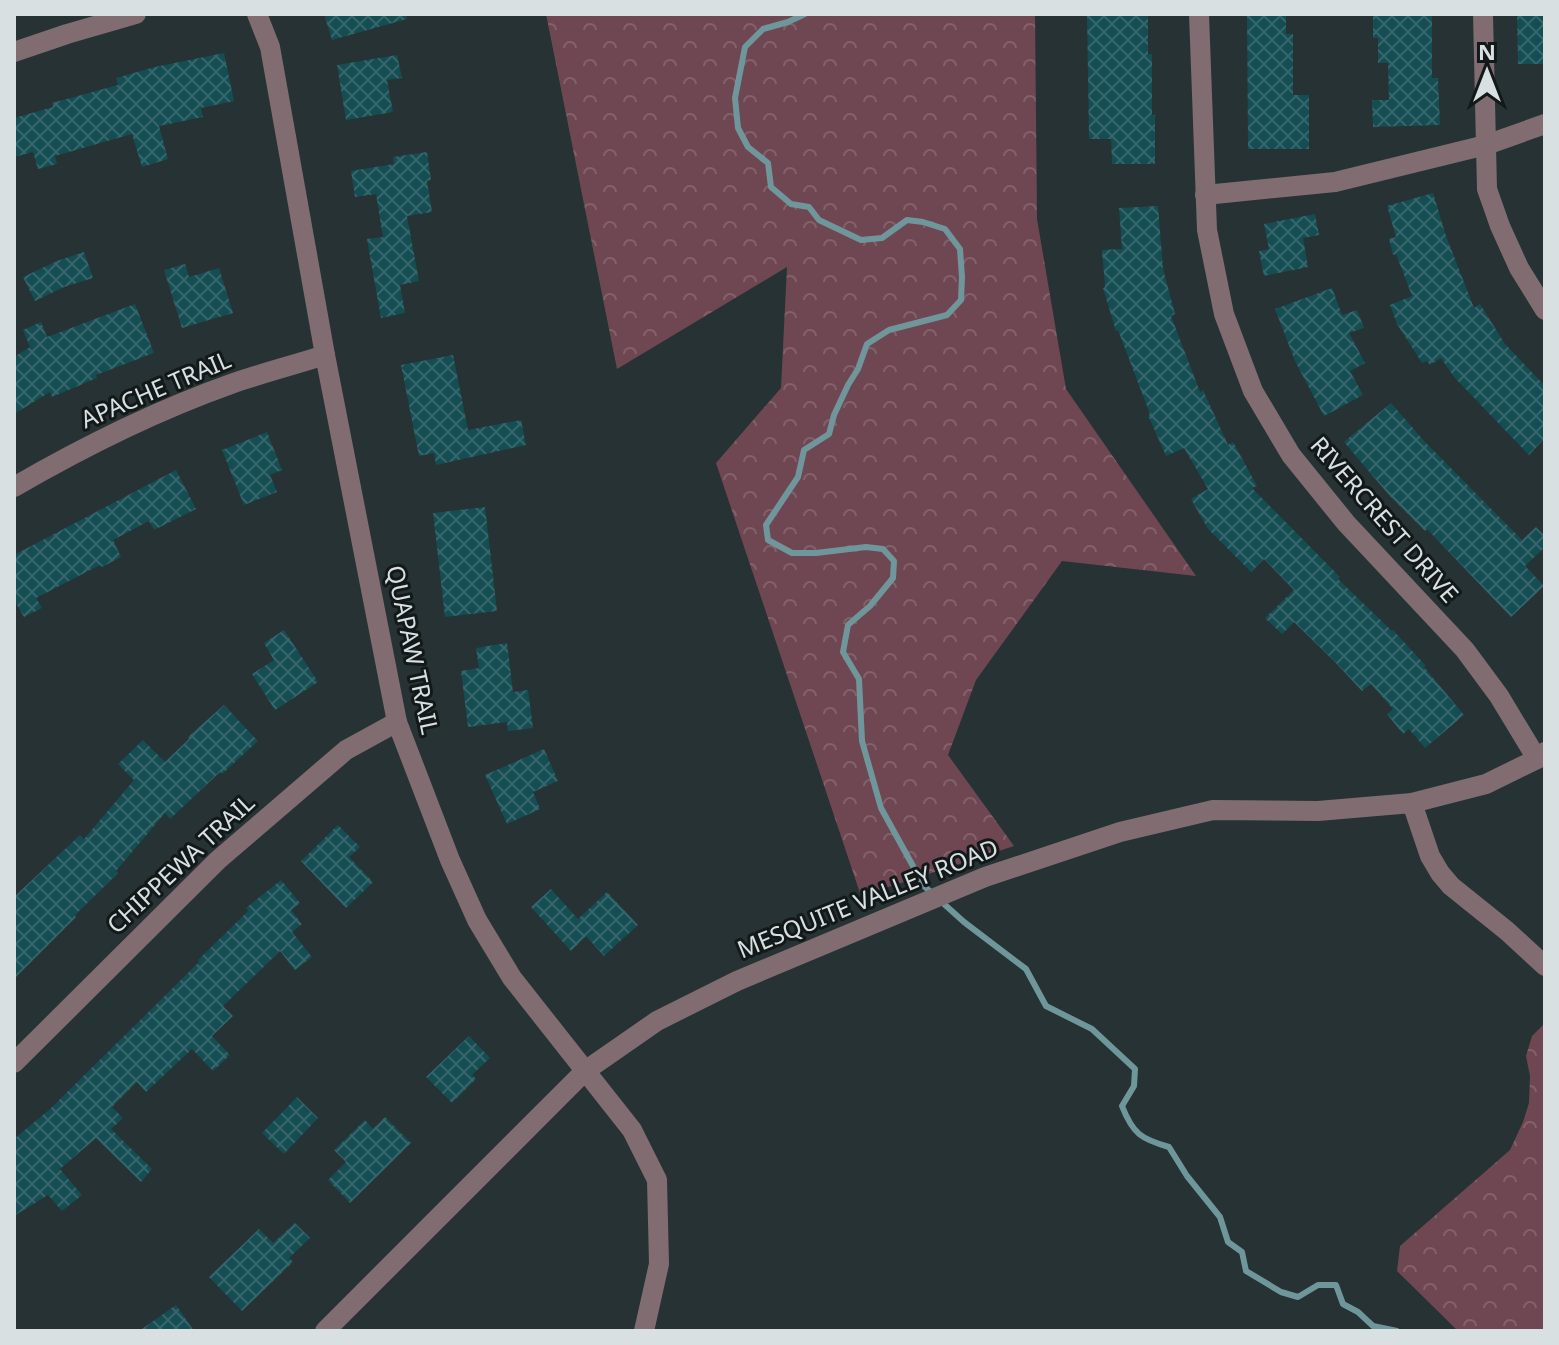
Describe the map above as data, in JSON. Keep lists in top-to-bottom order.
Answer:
{
  "streets": {
    "street": [
      "APACHE TRAIL",
      "RIVERCREST DRIVE",
      "QUAPAW TRAIL",
      "CHIPPEWA TRAIL",
      "MESQUITE VALLEY ROAD"
    ]
  },
  "crossings": [
    ["APACHE TRAIL", "QUAPAW TRAIL"],
    ["RIVERCREST DRIVE", "MESQUITE VALLEY ROAD"],
    ["QUAPAW TRAIL", "CHIPPEWA TRAIL"],
    ["QUAPAW TRAIL", "MESQUITE VALLEY ROAD"]
  ],
  "north": "top"
}
